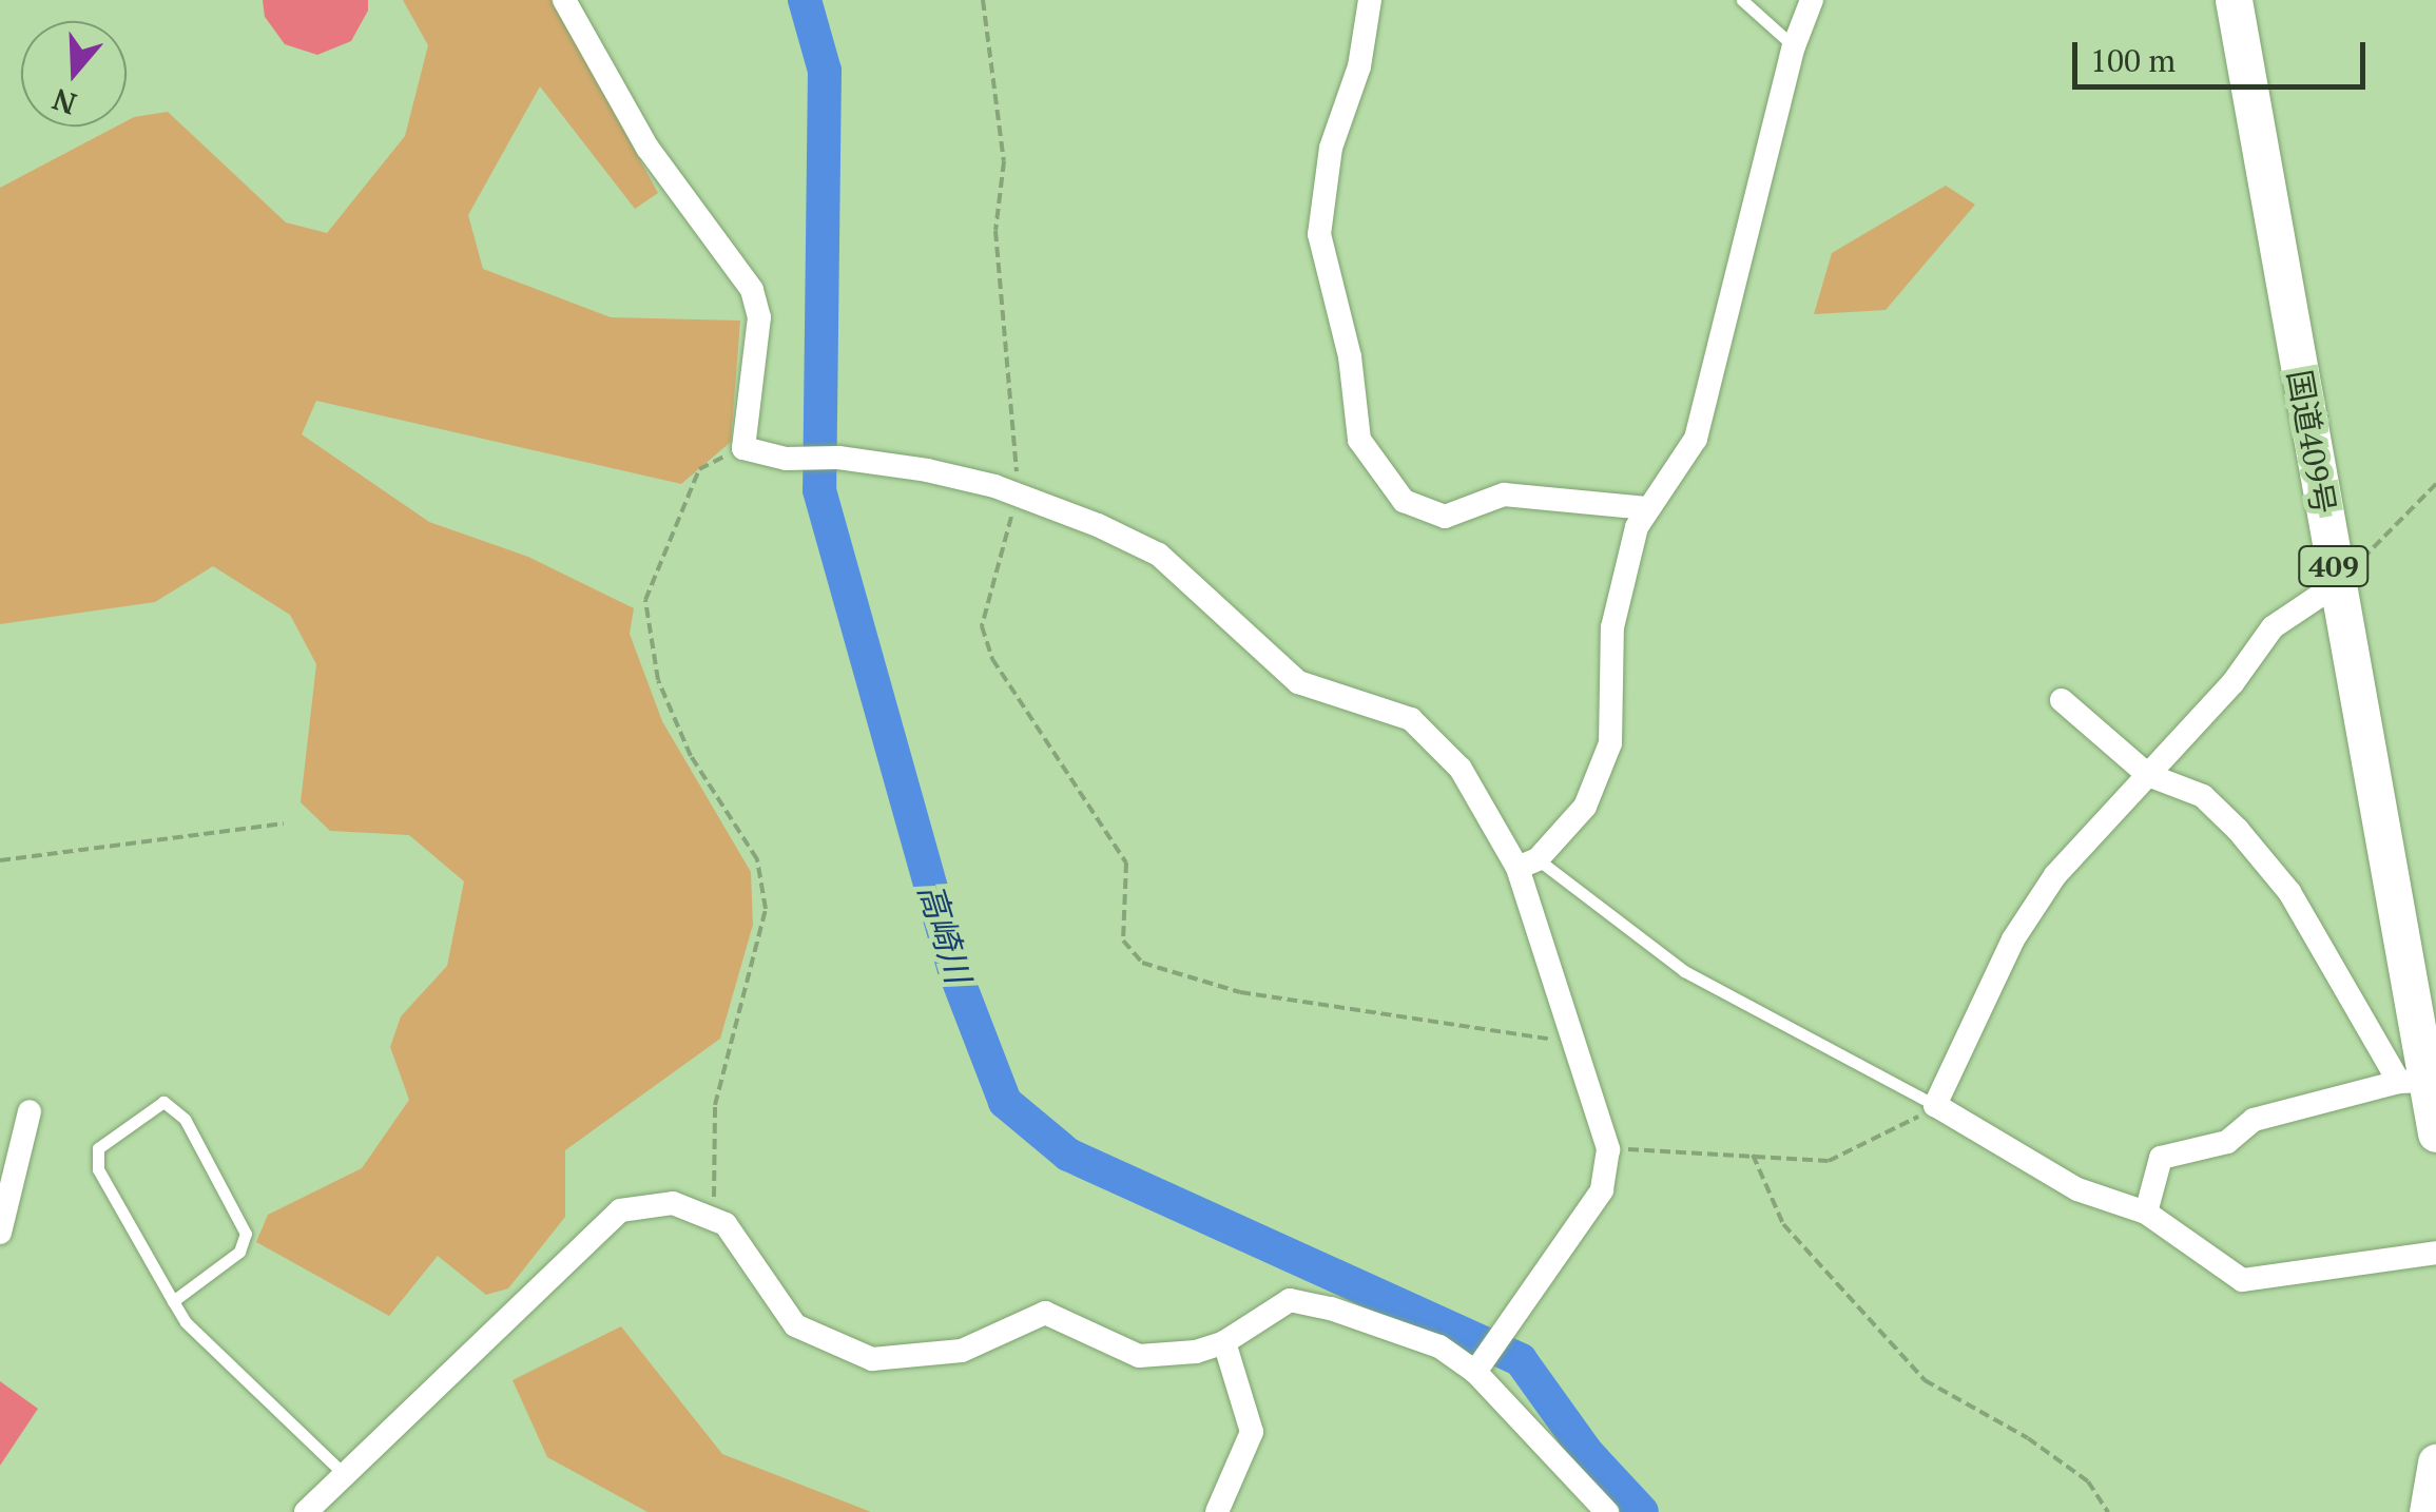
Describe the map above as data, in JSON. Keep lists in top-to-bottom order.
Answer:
{
  "streets": {
    "highway": ["国道409号", "409"]
  },
  "water": ["高崎川"],
  "scale_bar": "100 m",
  "north": "bottom"
}
